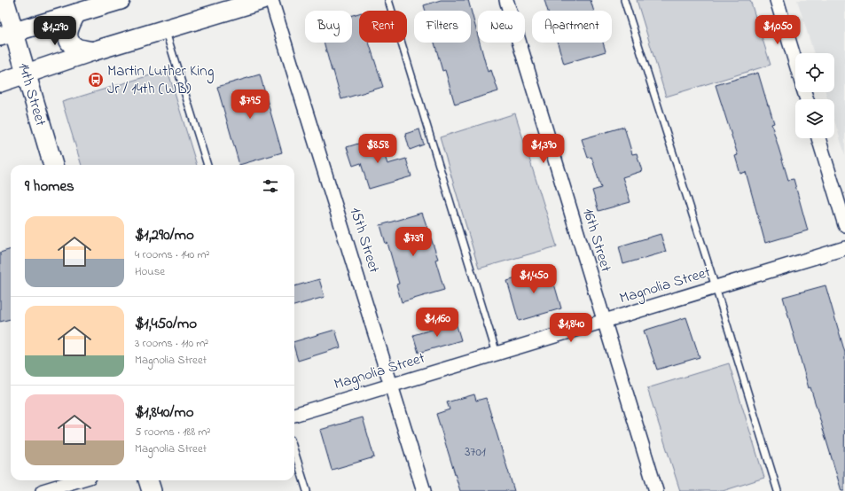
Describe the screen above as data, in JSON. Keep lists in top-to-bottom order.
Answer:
{
  "streets": {
    "main road": ["14th Street"],
    "street": ["15th Street", "16th Street", "Magnolia Street"]
  },
  "crossings": [
    ["15th Street", "Magnolia Street"],
    ["16th Street", "Magnolia Street"]
  ],
  "places": {
    "bus stop": ["Martin Luther King Jr / 14th (WB)"]
  },
  "house_numbers": ["3701"],
  "page": {
    "chip": [
      "Buy",
      "Rent",
      "Filters",
      "New",
      "Apartment"
    ],
    "price": [
      "$1,050",
      "$1,290",
      "$795",
      "$858",
      "$1,390",
      "$739",
      "$1,450",
      "$1,160",
      "$1,840"
    ],
    "heading": "9 homes",
    "list": [
      {
        "name": "$1,290/mo",
        "note": "4 rooms · 140 m² · House"
      },
      {
        "name": "$1,450/mo",
        "note": "3 rooms · 110 m² · Magnolia Street"
      },
      {
        "name": "$1,840/mo",
        "note": "5 rooms · 188 m² · Magnolia Street"
      }
    ]
  }
}
